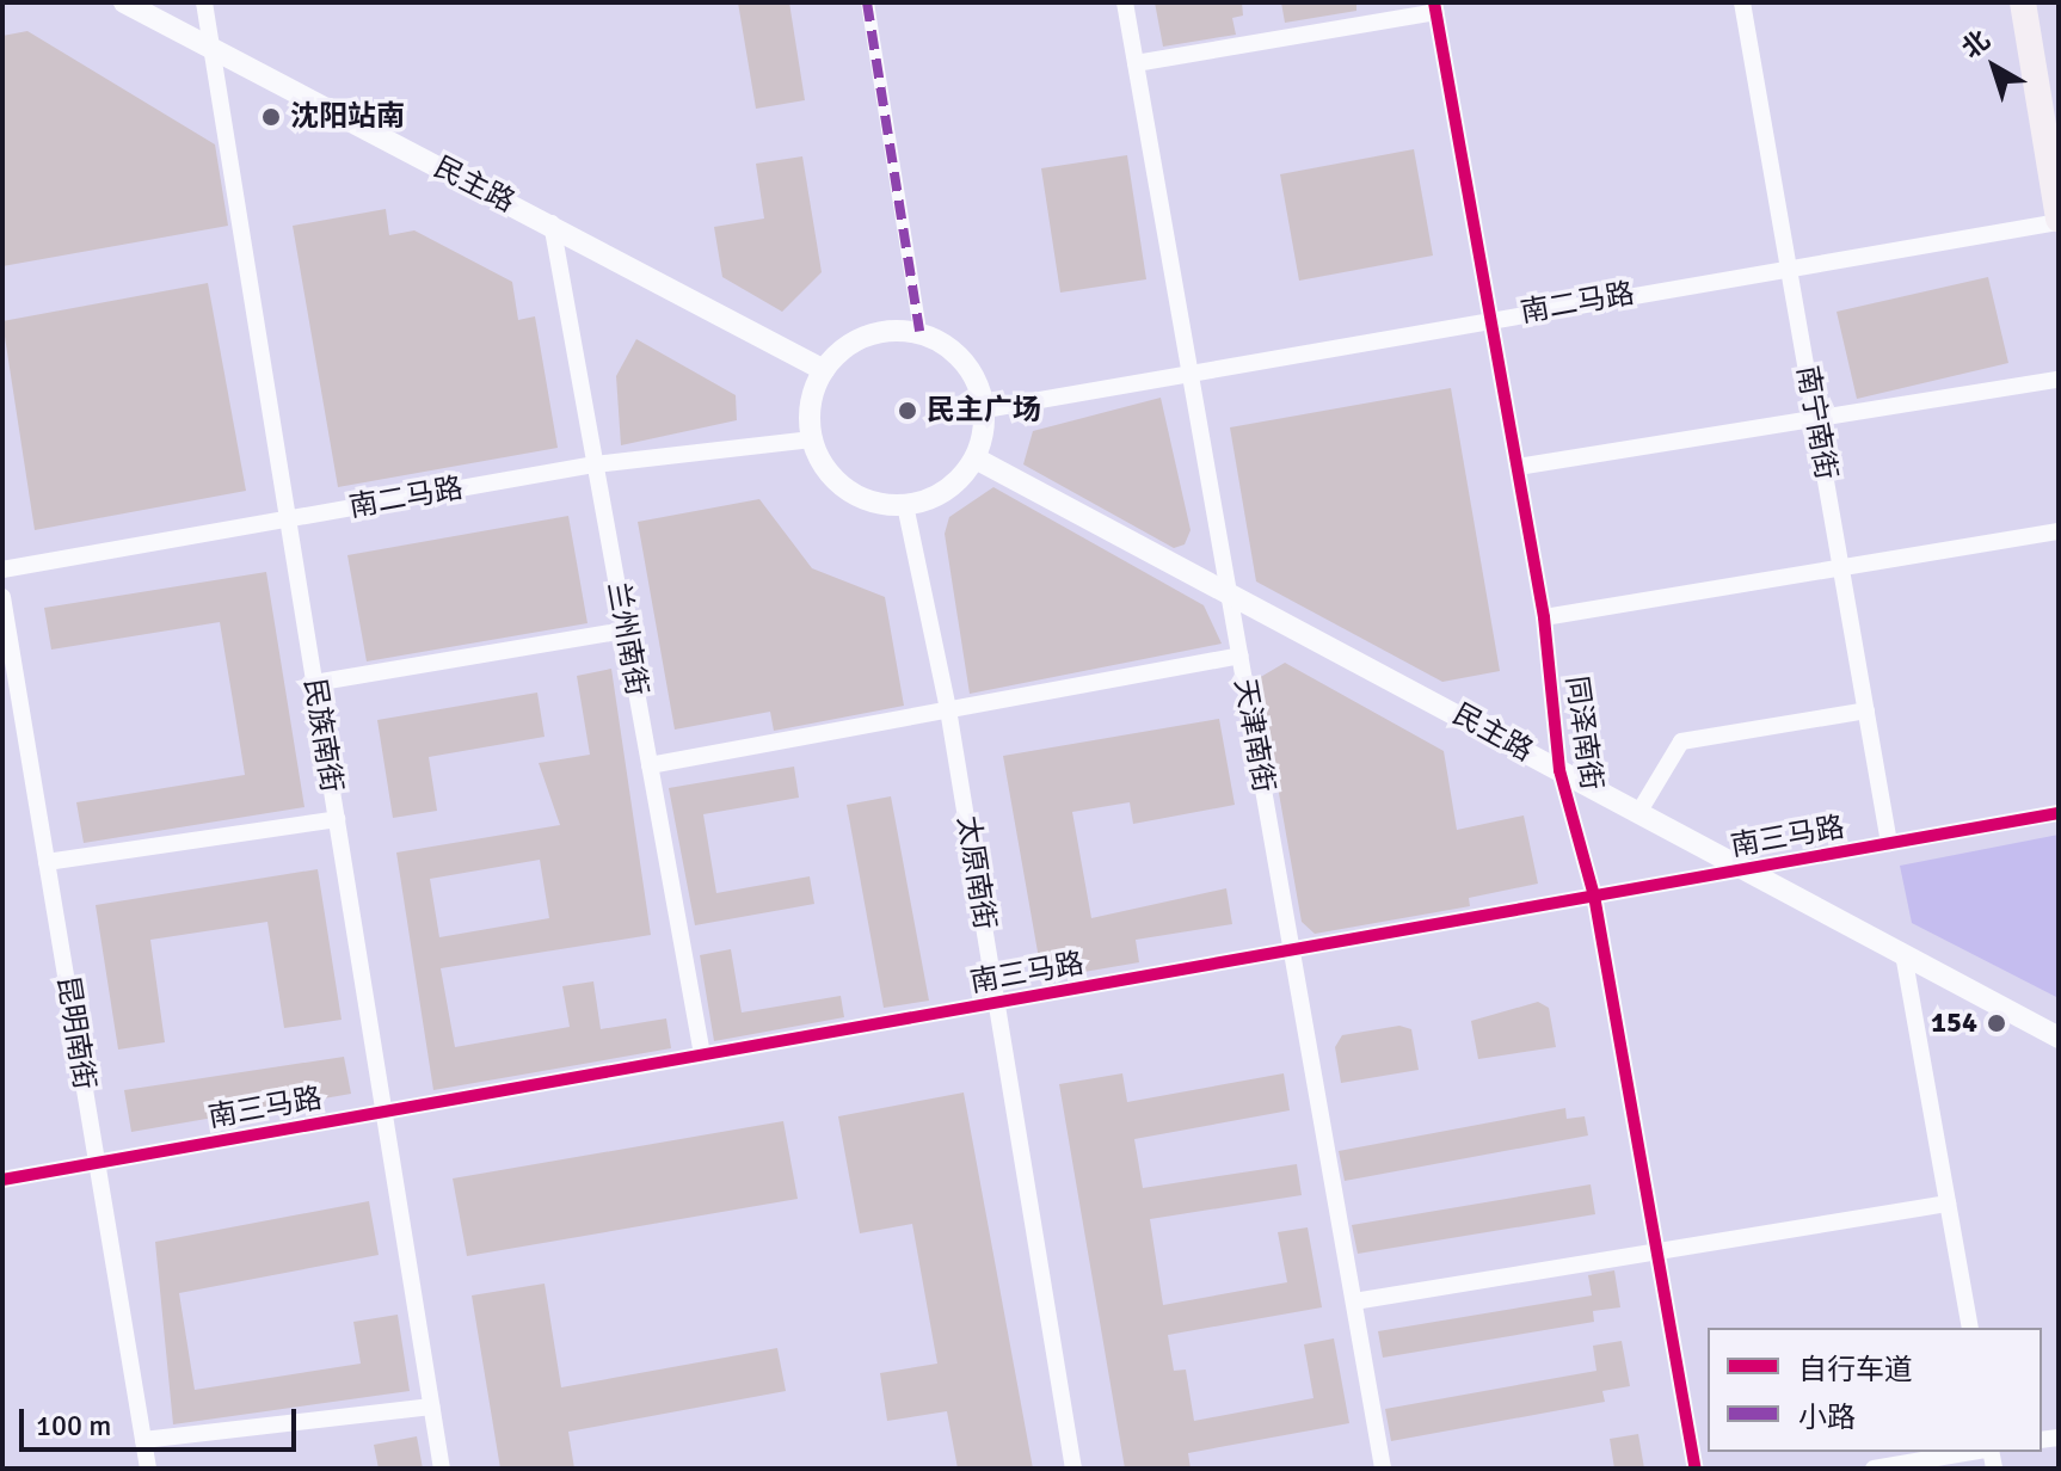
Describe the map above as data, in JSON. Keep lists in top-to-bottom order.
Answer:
{
  "streets": {
    "street": [
      "民主路",
      "南二马路",
      "南宁南街",
      "兰州南街",
      "同泽南街",
      "民族南街",
      "天津南街",
      "南三马路",
      "太原南街",
      "昆明南街"
    ]
  },
  "crossings": [
    ["民主路", "南二马路"],
    ["民主路", "兰州南街"],
    ["民主路", "同泽南街"],
    ["民主路", "民族南街"],
    ["民主路", "天津南街"],
    ["民主路", "南三马路"],
    ["民主路", "太原南街"],
    ["南二马路", "南宁南街"],
    ["南二马路", "兰州南街"],
    ["南二马路", "同泽南街"],
    ["南二马路", "民族南街"],
    ["南二马路", "天津南街"],
    ["南二马路", "太原南街"],
    ["南宁南街", "南三马路"],
    ["兰州南街", "南三马路"],
    ["同泽南街", "南三马路"],
    ["民族南街", "南三马路"],
    ["天津南街", "南三马路"],
    ["南三马路", "太原南街"],
    ["南三马路", "昆明南街"]
  ],
  "places": ["沈阳站南", "民主广场", "154"],
  "legend": ["自行车道", "小路"],
  "scale_bar": "100 m",
  "north": "top left"
}
